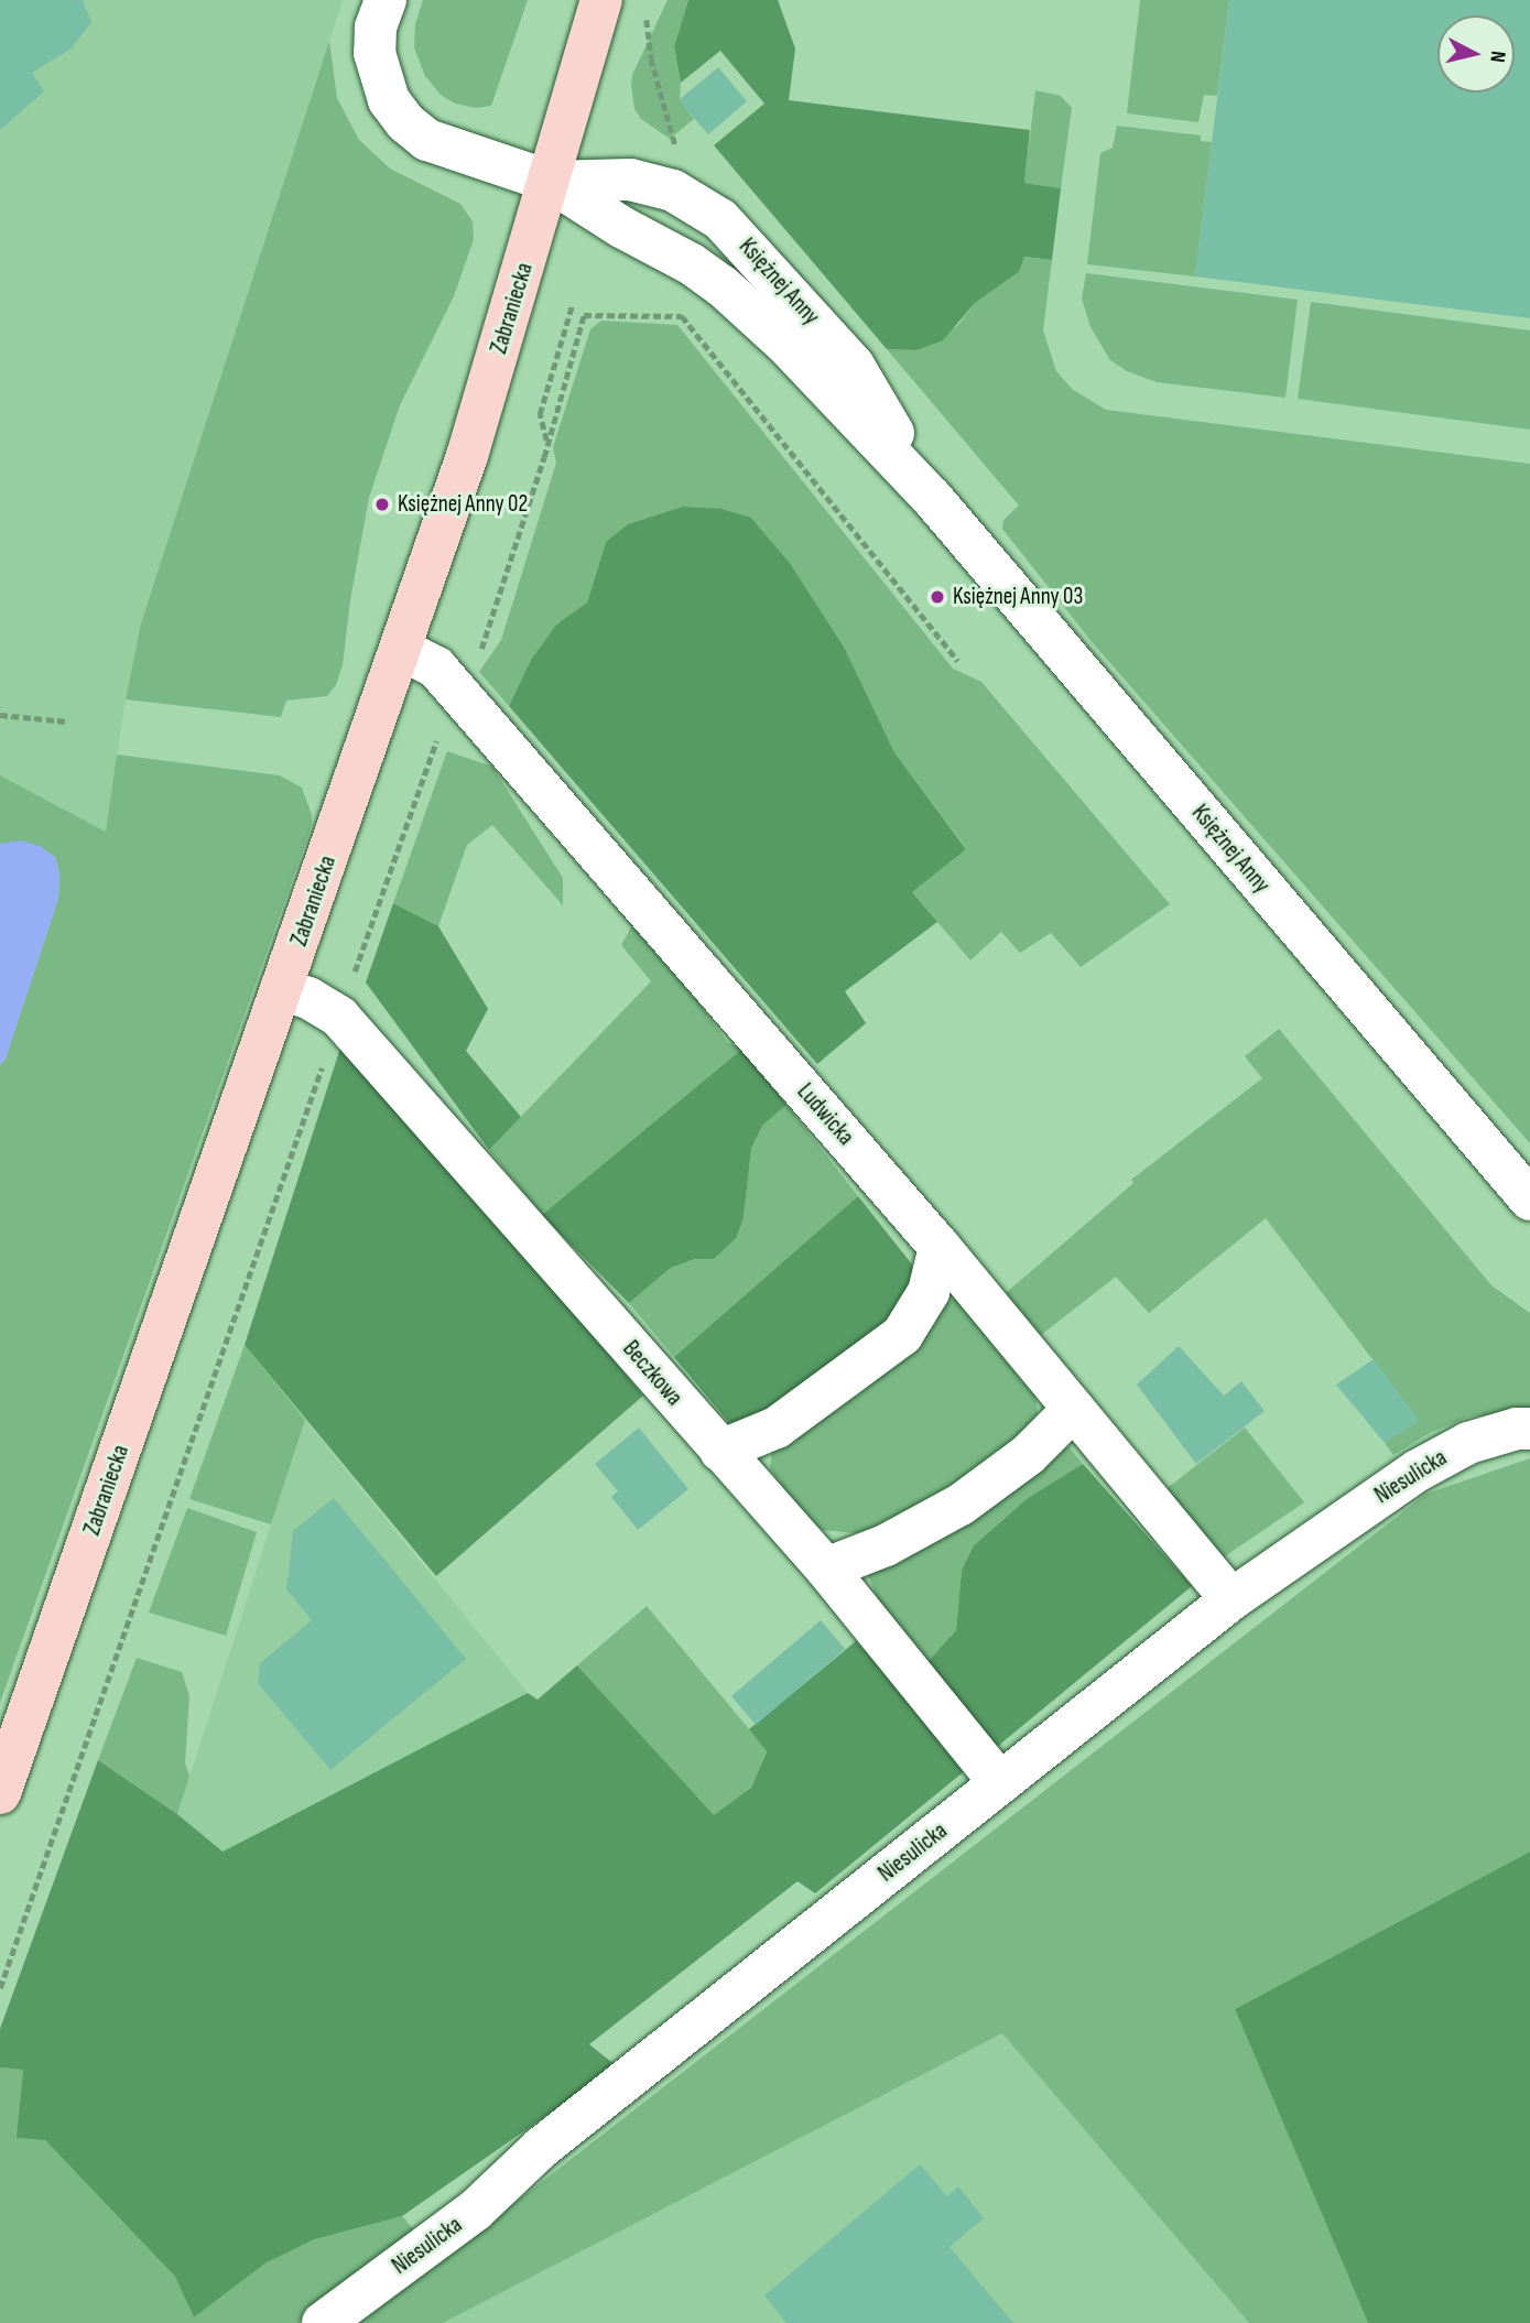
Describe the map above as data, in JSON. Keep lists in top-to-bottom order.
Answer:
{
  "streets": {
    "main road": ["Zabraniecka"],
    "street": [
      "Księżnej Anny",
      "Ludwicka",
      "Beczkowa",
      "Niesulicka"
    ]
  },
  "crossings": [
    ["Księżnej Anny", "Zabraniecka"],
    ["Zabraniecka", "Ludwicka"],
    ["Zabraniecka", "Beczkowa"],
    ["Ludwicka", "Niesulicka"],
    ["Beczkowa", "Niesulicka"]
  ],
  "places": ["Księżnej Anny 02", "Księżnej Anny 03"],
  "north": "right"
}
